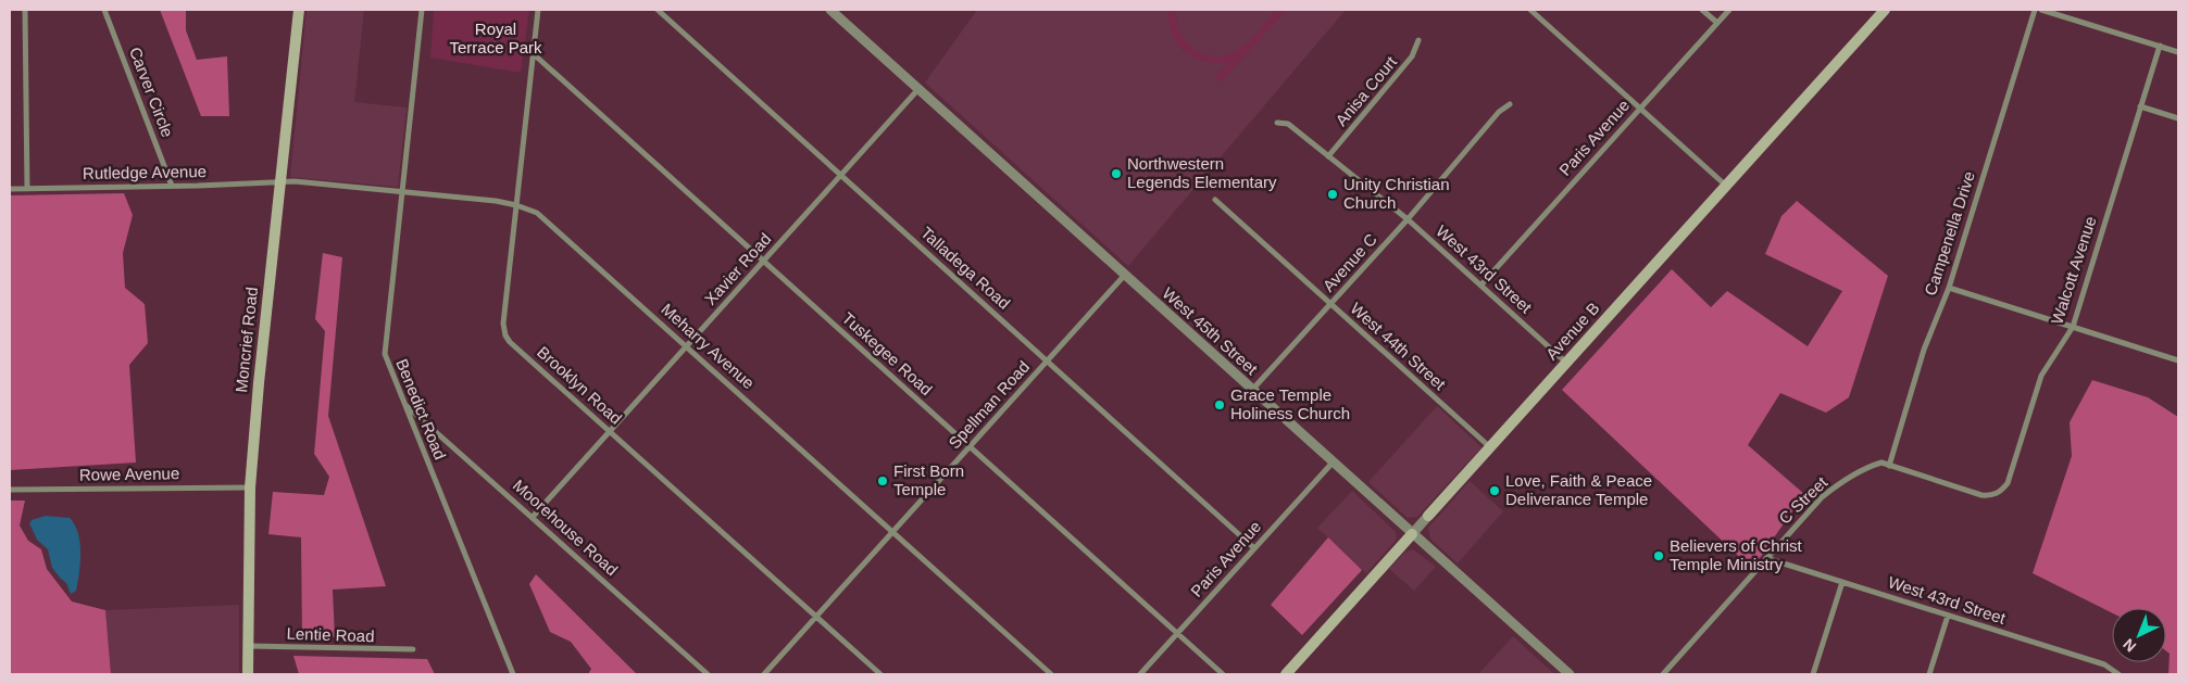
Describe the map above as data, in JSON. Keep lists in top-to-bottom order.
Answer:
{
  "streets": {
    "main road": ["Avenue B", "Moncrief Road"],
    "street": [
      "Anisa Court",
      "Carver Circle",
      "Paris Avenue",
      "Rutledge Avenue",
      "Campenella Drive",
      "Avenue C",
      "Talladega Road",
      "Xavier Road",
      "West 43rd Street",
      "Walcott Avenue",
      "West 45th Street",
      "Meharry Avenue",
      "West 44th Street",
      "Tuskegee Road",
      "Brooklyn Road",
      "Spellman Road",
      "Benedict Road",
      "Rowe Avenue",
      "C Street",
      "Moorehouse Road",
      "Lentie Road"
    ]
  },
  "crossings": [
    ["Anisa Court", "West 43rd Street"],
    ["Carver Circle", "Rutledge Avenue"],
    ["Paris Avenue", "Talladega Road"],
    ["Paris Avenue", "West 43rd Street"],
    ["Paris Avenue", "West 45th Street"],
    ["Paris Avenue", "Tuskegee Road"],
    ["Rutledge Avenue", "Moncrief Road"],
    ["Rutledge Avenue", "Meharry Avenue"],
    ["Campenella Drive", "Walcott Avenue"],
    ["Campenella Drive", "C Street"],
    ["Avenue C", "West 43rd Street"],
    ["Avenue C", "West 45th Street"],
    ["Avenue C", "West 44th Street"],
    ["Talladega Road", "Xavier Road"],
    ["Talladega Road", "Spellman Road"],
    ["Xavier Road", "West 45th Street"],
    ["Xavier Road", "Meharry Avenue"],
    ["Xavier Road", "Tuskegee Road"],
    ["Xavier Road", "Brooklyn Road"],
    ["Xavier Road", "Moorehouse Road"],
    ["West 43rd Street", "Avenue B"],
    ["West 43rd Street", "C Street"],
    ["Walcott Avenue", "C Street"],
    ["West 45th Street", "Avenue B"],
    ["West 45th Street", "Spellman Road"],
    ["Avenue B", "West 44th Street"],
    ["Moncrief Road", "Meharry Avenue"],
    ["Moncrief Road", "Rowe Avenue"],
    ["Moncrief Road", "Lentie Road"],
    ["Meharry Avenue", "Brooklyn Road"],
    ["Meharry Avenue", "Spellman Road"],
    ["Meharry Avenue", "Benedict Road"],
    ["Tuskegee Road", "Brooklyn Road"],
    ["Tuskegee Road", "Spellman Road"],
    ["Brooklyn Road", "Spellman Road"],
    ["Benedict Road", "Moorehouse Road"]
  ],
  "parks": ["Royal Terrace Park"],
  "places": [
    "Northwestern Legends Elementary",
    "Unity Christian Church",
    "Grace Temple Holiness Church",
    "First Born Temple",
    "Love, Faith & Peace Deliverance Temple",
    "Believers of Christ Temple Ministry"
  ],
  "north": "bottom left"
}
